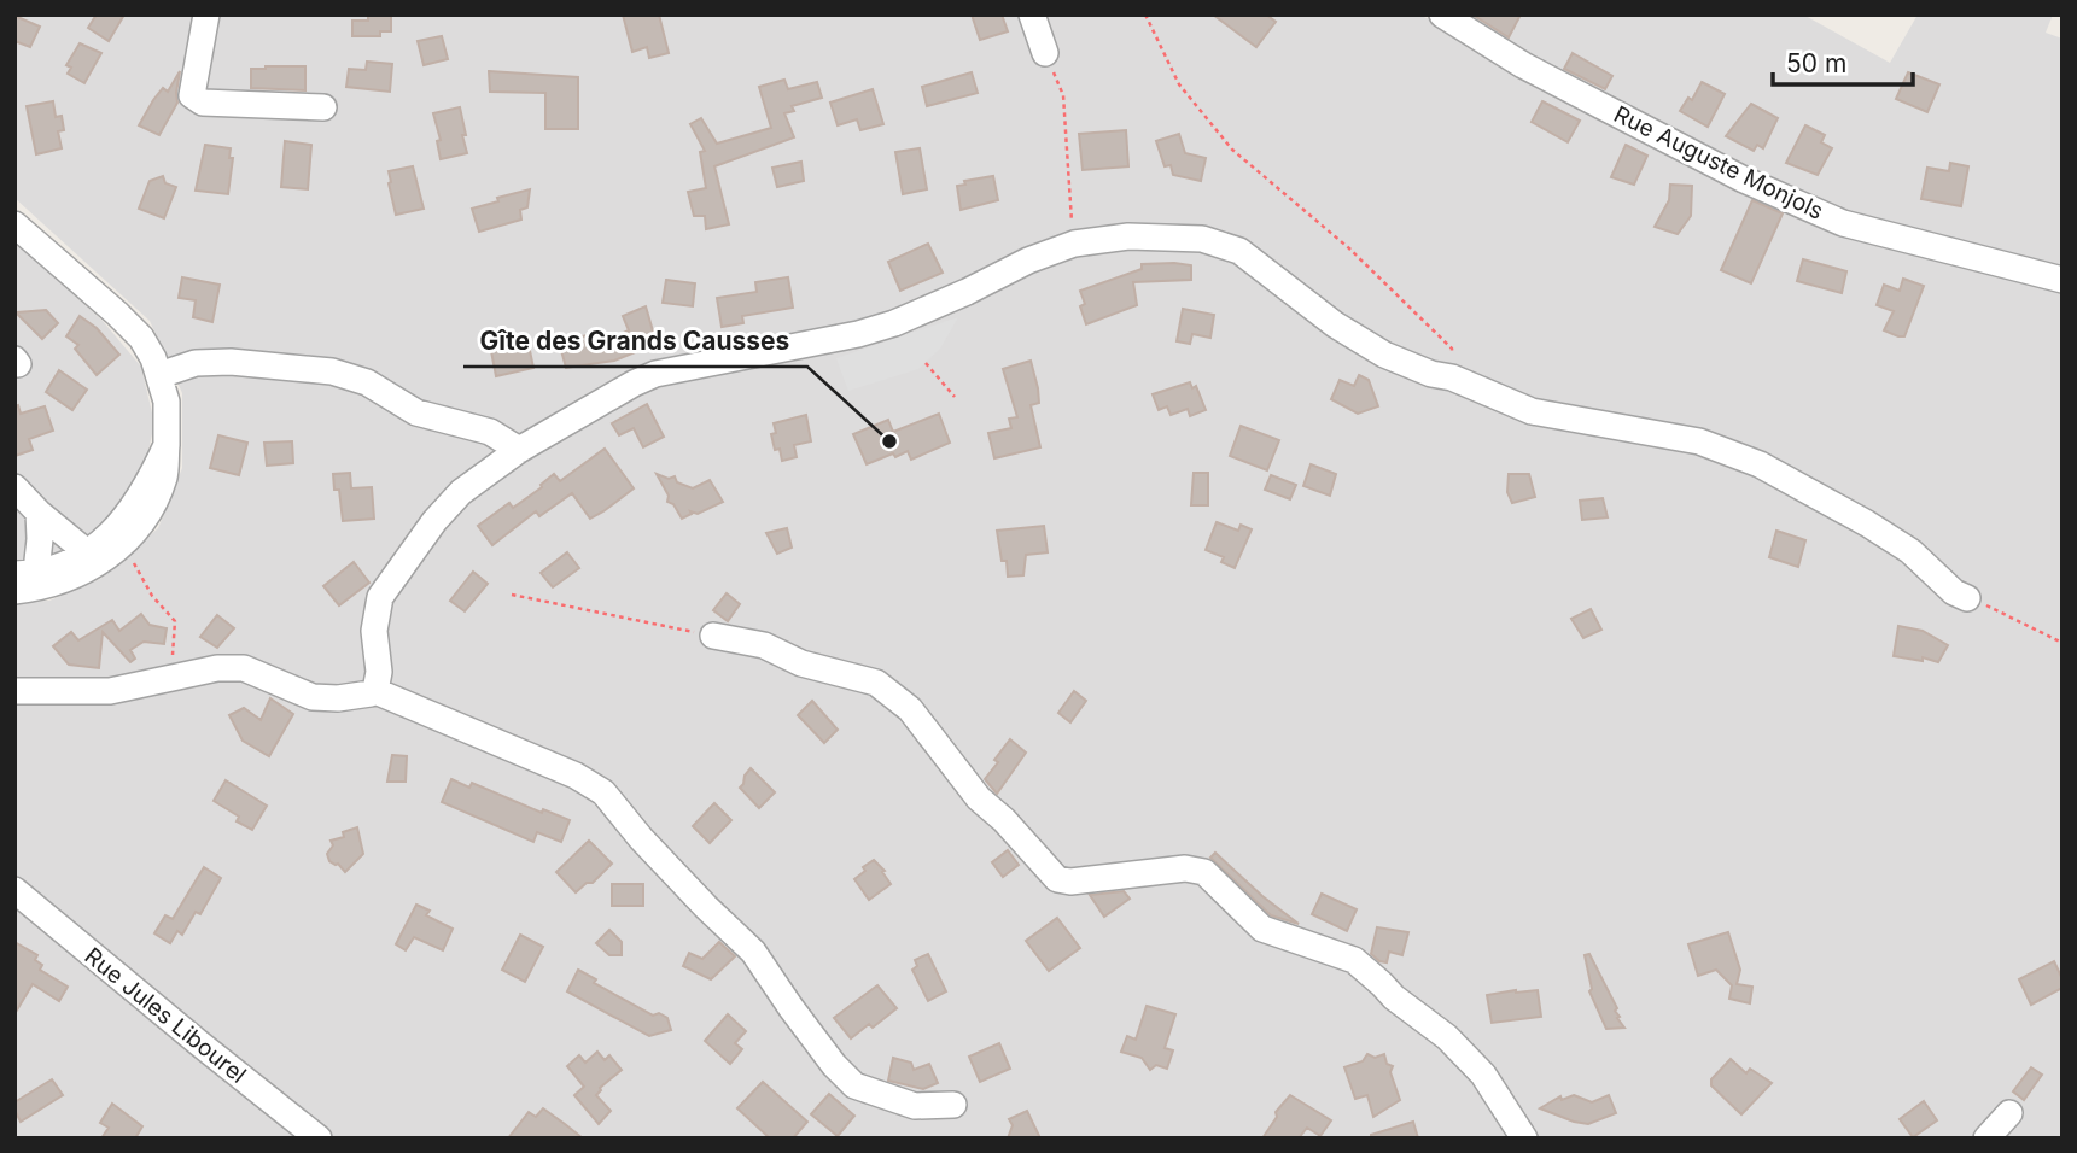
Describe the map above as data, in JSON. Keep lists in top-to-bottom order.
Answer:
{
  "streets": {
    "street": ["Rue Auguste Monjols", "Rue Jules Libourel"]
  },
  "places": ["Gîte des Grands Causses"],
  "scale_bar": "50 m"
}
